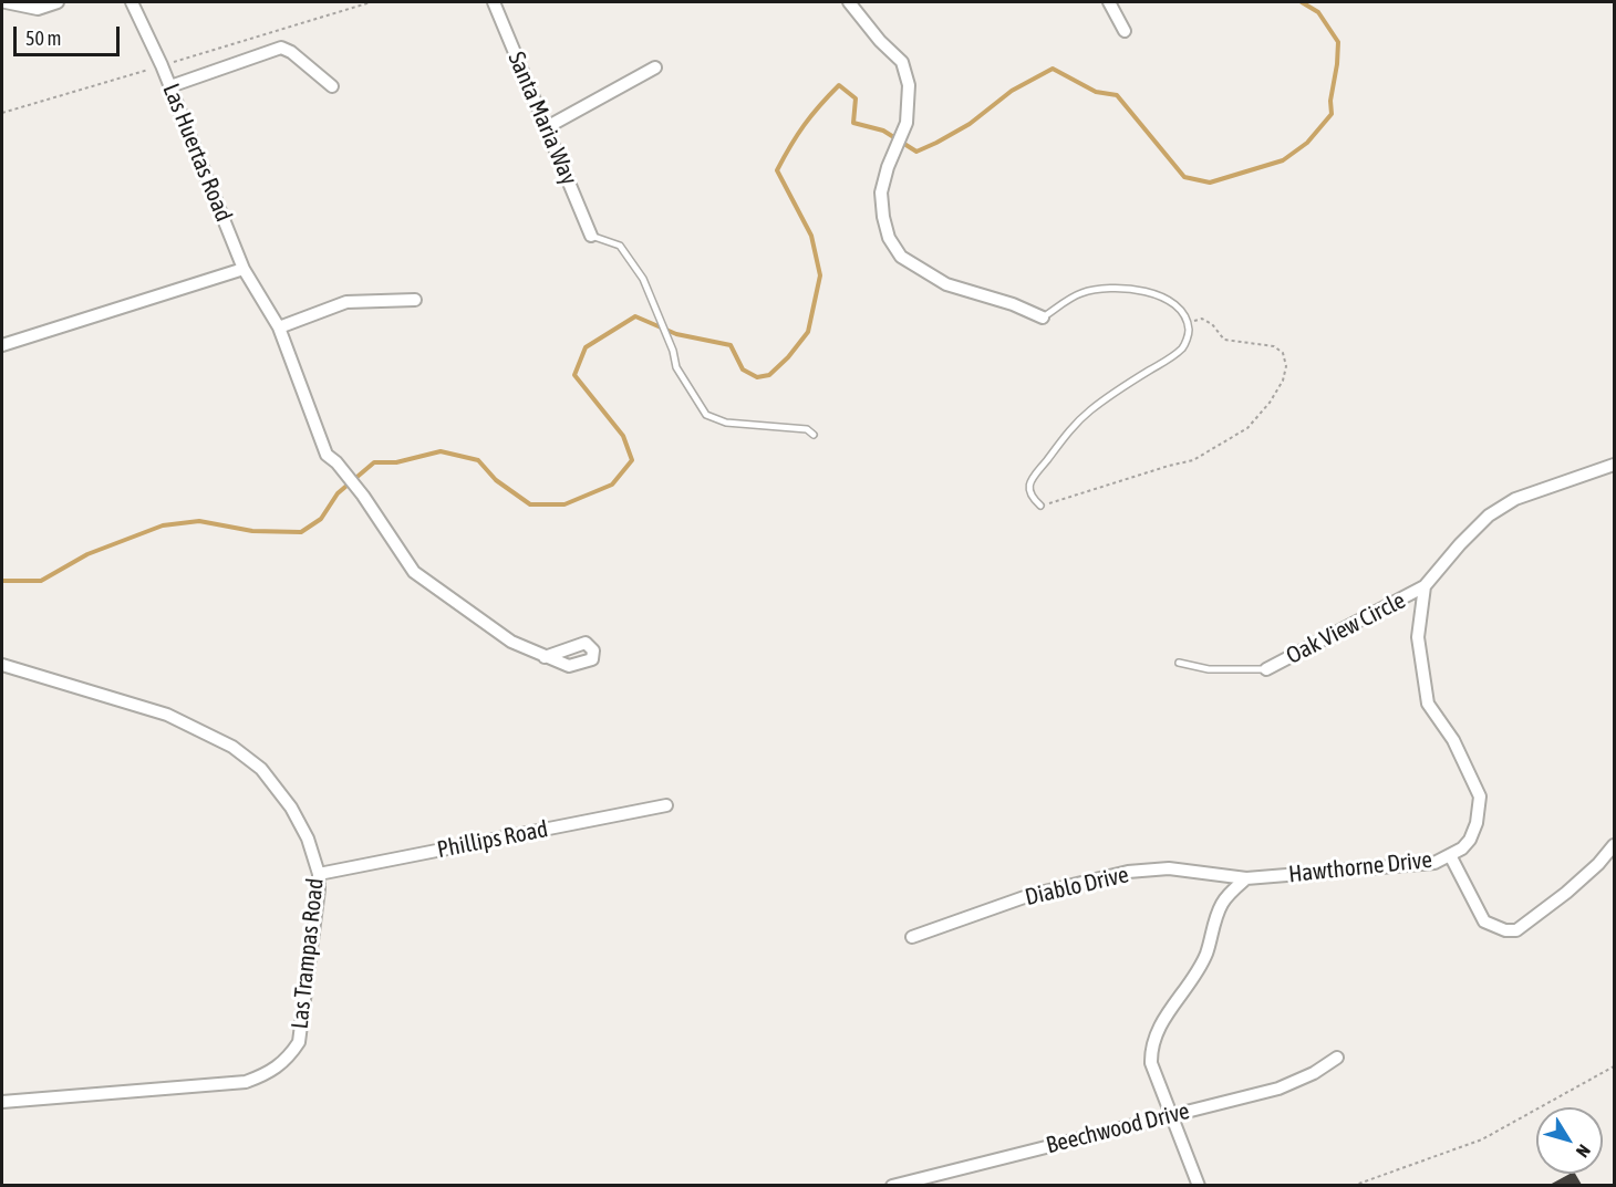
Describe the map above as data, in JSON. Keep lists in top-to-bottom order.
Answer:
{
  "streets": {
    "street": [
      "Santa Maria Way",
      "Las Huertas Road",
      "Oak View Circle",
      "Phillips Road",
      "Hawthorne Drive",
      "Diablo Drive",
      "Las Trampas Road",
      "Beechwood Drive"
    ]
  },
  "crossings": [
    ["Oak View Circle", "Hawthorne Drive"],
    ["Phillips Road", "Las Trampas Road"],
    ["Hawthorne Drive", "Diablo Drive"]
  ],
  "scale_bar": "50 m",
  "north": "bottom right"
}
